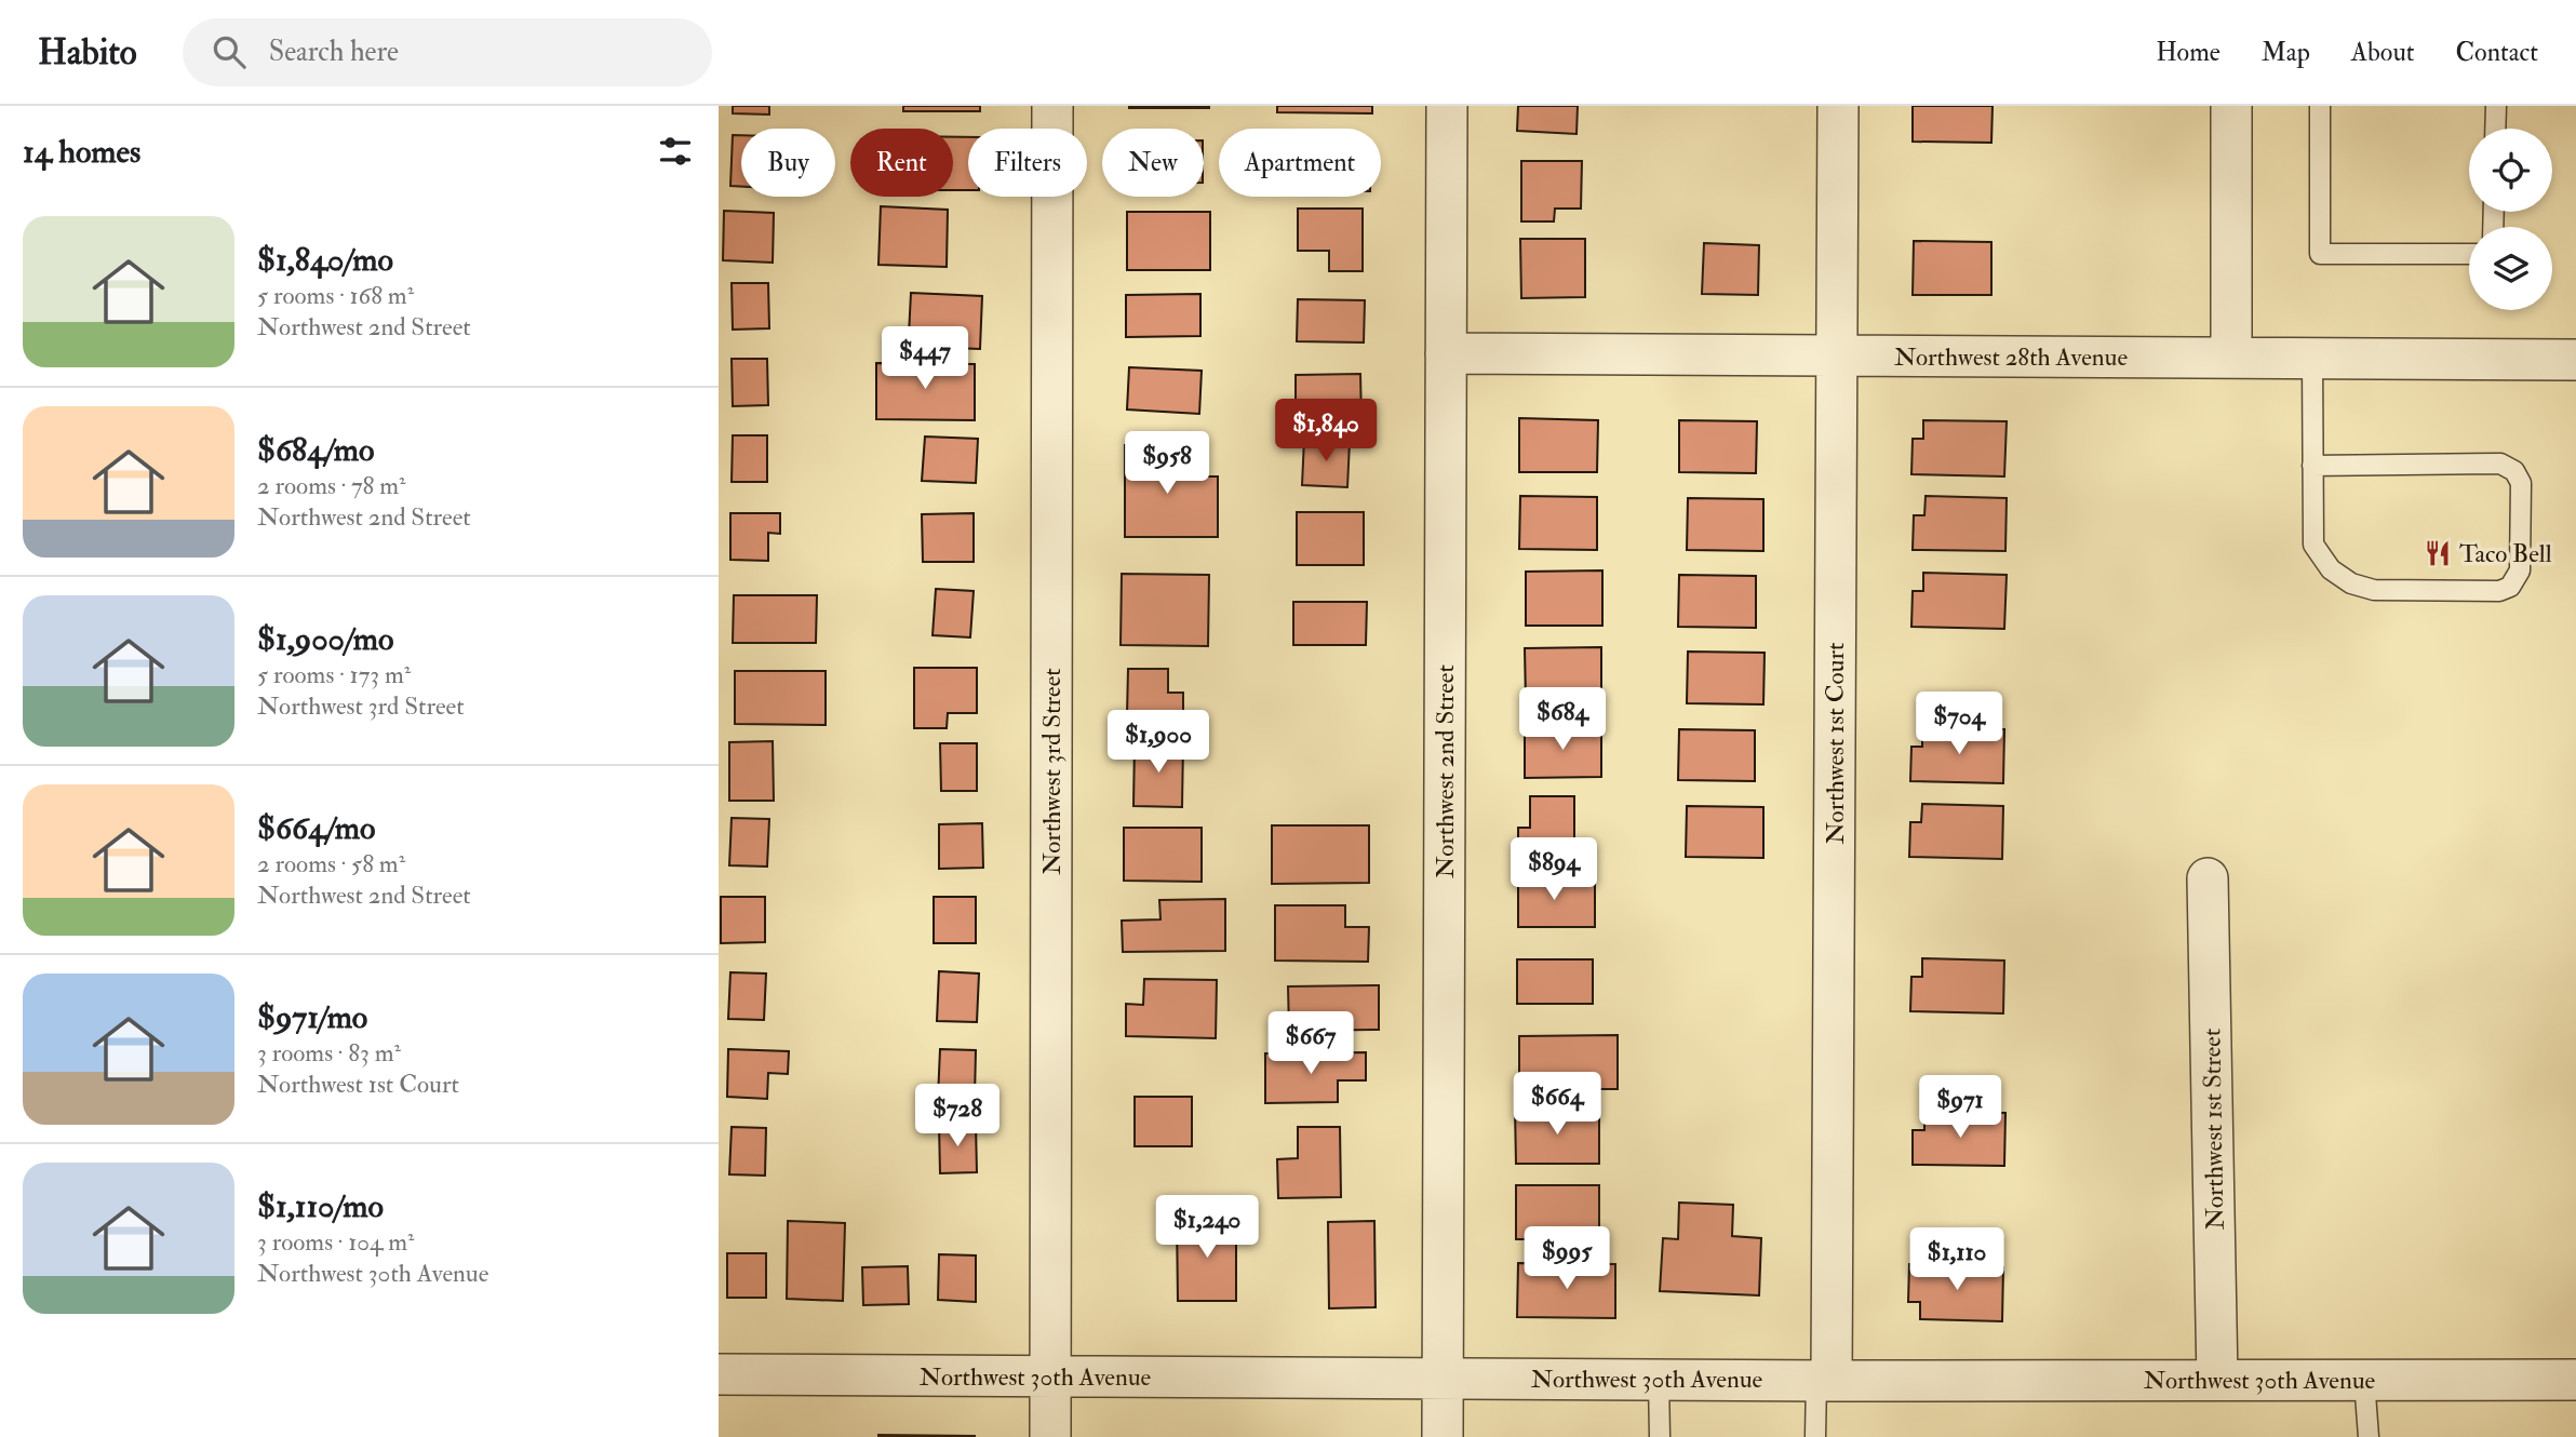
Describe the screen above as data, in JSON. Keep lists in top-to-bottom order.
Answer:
{
  "streets": {
    "street": [
      "Northwest 28th Avenue",
      "Northwest 1st Court",
      "Northwest 3rd Street",
      "Northwest 2nd Street",
      "Northwest 1st Street",
      "Northwest 30th Avenue"
    ]
  },
  "crossings": [
    ["Northwest 28th Avenue", "Northwest 1st Court"],
    ["Northwest 28th Avenue", "Northwest 2nd Street"],
    ["Northwest 1st Court", "Northwest 30th Avenue"],
    ["Northwest 3rd Street", "Northwest 30th Avenue"],
    ["Northwest 2nd Street", "Northwest 30th Avenue"],
    ["Northwest 1st Street", "Northwest 30th Avenue"]
  ],
  "places": {
    "restaurant": ["Taco Bell"]
  },
  "page": {
    "header": "Habito",
    "search": "Search here",
    "nav": [
      "Home",
      "Map",
      "About",
      "Contact"
    ],
    "heading": "14 homes",
    "chip": [
      "Buy",
      "Rent",
      "Filters",
      "New",
      "Apartment"
    ],
    "list": [
      {
        "name": "$1,840/mo",
        "note": "5 rooms · 168 m² · Northwest 2nd Street"
      },
      {
        "name": "$684/mo",
        "note": "2 rooms · 78 m² · Northwest 2nd Street"
      },
      {
        "name": "$1,900/mo",
        "note": "5 rooms · 173 m² · Northwest 3rd Street"
      },
      {
        "name": "$664/mo",
        "note": "2 rooms · 58 m² · Northwest 2nd Street"
      },
      {
        "name": "$971/mo",
        "note": "3 rooms · 83 m² · Northwest 1st Court"
      },
      {
        "name": "$1,110/mo",
        "note": "3 rooms · 104 m² · Northwest 30th Avenue"
      }
    ],
    "price": [
      "$447",
      "$1,840",
      "$958",
      "$684",
      "$704",
      "$1,900",
      "$894",
      "$667",
      "$664",
      "$971",
      "$728",
      "$1,240",
      "$995",
      "$1,110"
    ]
  }
}
